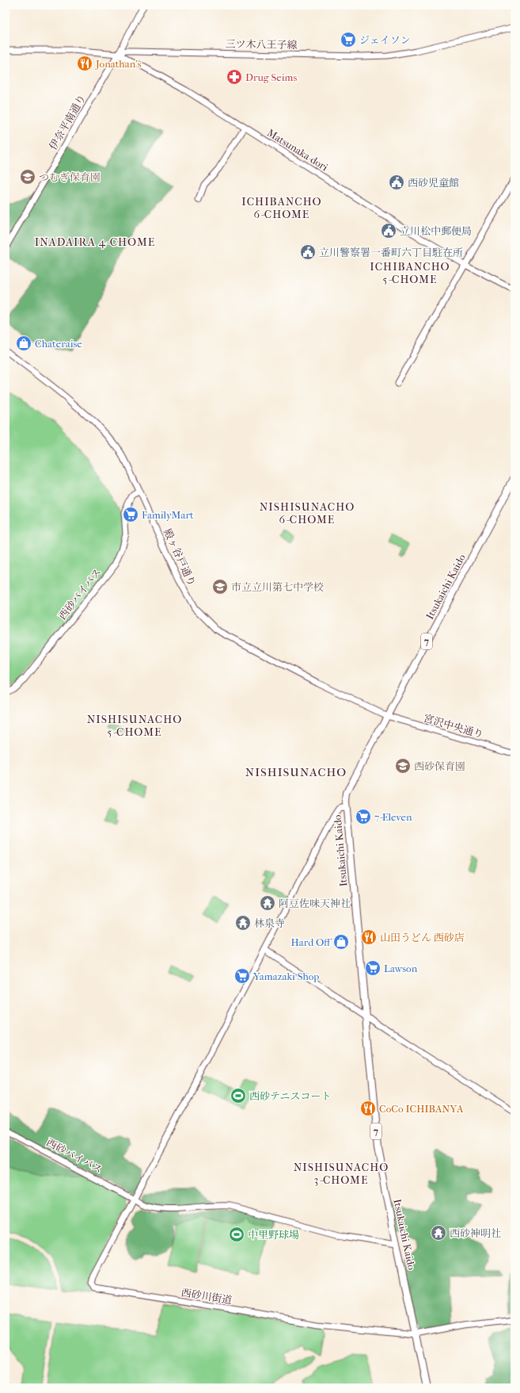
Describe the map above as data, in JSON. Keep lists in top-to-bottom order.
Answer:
{
  "streets": {
    "main road": ["Itsukaichi Kaido", "7"],
    "street": [
      "三ツ木八王子線",
      "伊奈平南通り",
      "Matsunaka-dori",
      "殿ヶ谷戸通り",
      "西砂バイパス",
      "宮沢中央通り",
      "西砂川街道"
    ]
  },
  "crossings": [
    ["三ツ木八王子線", "伊奈平南通り"],
    ["三ツ木八王子線", "Matsunaka-dori"],
    ["伊奈平南通り", "Matsunaka-dori"],
    ["殿ヶ谷戸通り", "Itsukaichi Kaido"],
    ["殿ヶ谷戸通り", "西砂バイパス"],
    ["殿ヶ谷戸通り", "宮沢中央通り"],
    ["Itsukaichi Kaido", "西砂バイパス"],
    ["Itsukaichi Kaido", "7"],
    ["Itsukaichi Kaido", "宮沢中央通り"],
    ["Itsukaichi Kaido", "西砂川街道"],
    ["西砂バイパス", "西砂川街道"],
    ["7", "西砂川街道"]
  ],
  "districts": [
    "ICHIBANCHO 6-CHOME",
    "INADAIRA 4-CHOME",
    "ICHIBANCHO 5-CHOME",
    "NISHISUNACHO 6-CHOME",
    "NISHISUNACHO 5-CHOME",
    "NISHISUNACHO",
    "NISHISUNACHO 3-CHOME"
  ],
  "places": {
    "supermarket": [
      "ジェイソン",
      "FamilyMart",
      "7-Eleven",
      "Lawson",
      "Yamazaki Shop"
    ],
    "restaurant": ["Jonathan's", "山田うどん 西砂店", "CoCo ICHIBANYA"],
    "pharmacy": ["Drug Seims"],
    "school or university": ["つむぎ保育園", "市立立川第七中学校", "西砂保育園"],
    "public building": ["西砂児童館", "立川松中郵便局", "立川警察署一番町六丁目駐在所"],
    "shop": ["Chateraise", "Hard Off"],
    "temple": ["阿豆佐味天神社", "林泉寺", "西砂神明社"],
    "sports": ["西砂テニスコート", "中里野球場"]
  }
}
